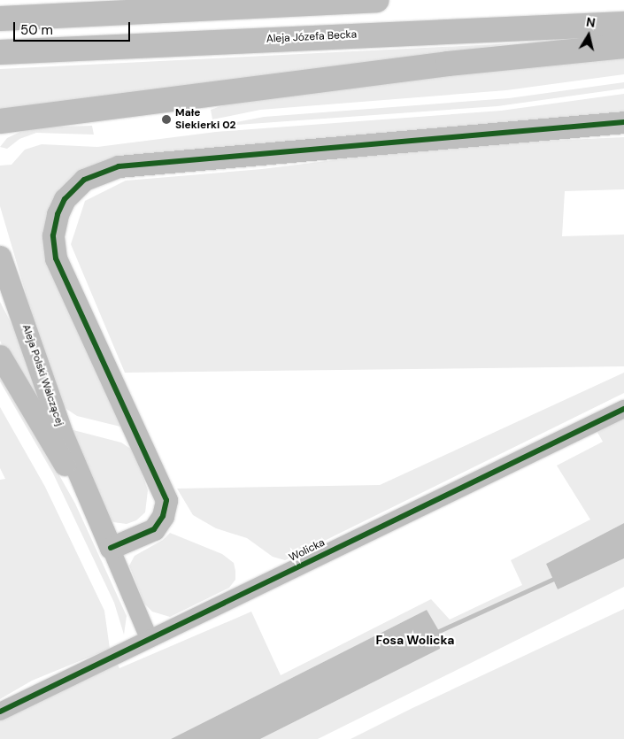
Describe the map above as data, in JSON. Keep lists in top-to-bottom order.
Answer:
{
  "streets": {
    "main road": ["Aleja Józefa Becka"],
    "street": ["Aleja Polski Walczącej", "Wolicka"]
  },
  "crossings": [
    ["Aleja Polski Walczącej", "Wolicka"]
  ],
  "districts": ["Fosa Wolicka"],
  "places": ["Małe Siekierki 02"],
  "scale_bar": "50 m",
  "north": "top"
}
